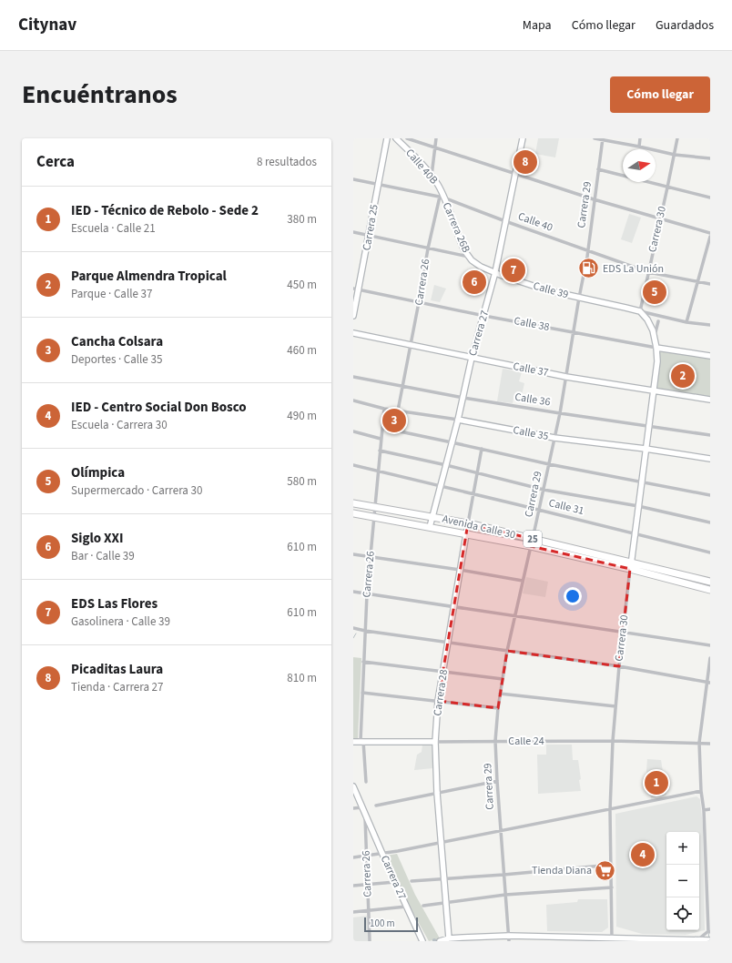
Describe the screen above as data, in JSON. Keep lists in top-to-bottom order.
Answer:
{
  "streets": {
    "highway": ["Avenida Calle 30", "25"],
    "street": [
      "Calle 40B",
      "Carrera 29",
      "Calle 40",
      "Carrera 25",
      "Carrera 26B",
      "Carrera 30",
      "Carrera 26",
      "Calle 39",
      "Calle 38",
      "Carrera 27",
      "Calle 37",
      "Calle 36",
      "Calle 35",
      "Calle 31",
      "Carrera 28",
      "Calle 24"
    ]
  },
  "crossings": [
    ["Calle 40B", "Calle 40"],
    ["Calle 40B", "Carrera 26B"],
    ["Calle 40B", "Carrera 26"],
    ["Carrera 29", "Calle 40"],
    ["Carrera 29", "Calle 39"],
    ["Carrera 29", "Calle 38"],
    ["Carrera 29", "Calle 37"],
    ["Carrera 29", "Calle 36"],
    ["Carrera 29", "Calle 35"],
    ["Carrera 29", "Calle 31"],
    ["Carrera 29", "Avenida Calle 30"],
    ["Carrera 29", "Calle 24"],
    ["Calle 40", "Carrera 25"],
    ["Calle 40", "Carrera 26B"],
    ["Calle 40", "Carrera 30"],
    ["Calle 40", "Carrera 26"],
    ["Calle 40", "Carrera 27"],
    ["Carrera 25", "Calle 39"],
    ["Carrera 25", "Calle 38"],
    ["Carrera 26B", "Carrera 26"],
    ["Carrera 26B", "Calle 39"],
    ["Carrera 30", "Calle 39"],
    ["Carrera 30", "Calle 38"],
    ["Carrera 30", "Calle 37"],
    ["Carrera 30", "Calle 36"],
    ["Carrera 30", "Calle 35"],
    ["Carrera 30", "Calle 31"],
    ["Carrera 30", "Avenida Calle 30"],
    ["Carrera 30", "Calle 24"],
    ["Carrera 26", "Calle 39"],
    ["Carrera 26", "Calle 38"],
    ["Carrera 26", "Carrera 27"],
    ["Carrera 26", "Calle 37"],
    ["Carrera 26", "Calle 36"],
    ["Carrera 26", "Calle 35"],
    ["Carrera 26", "Calle 31"],
    ["Carrera 26", "Avenida Calle 30"],
    ["Carrera 26", "Calle 24"],
    ["Calle 39", "Carrera 27"],
    ["Calle 38", "Carrera 27"],
    ["Carrera 27", "Calle 37"],
    ["Carrera 27", "Calle 36"],
    ["Carrera 27", "Calle 35"],
    ["Carrera 27", "Calle 31"],
    ["Carrera 27", "Avenida Calle 30"],
    ["Calle 31", "Carrera 28"],
    ["Avenida Calle 30", "Carrera 28"],
    ["Carrera 28", "Calle 24"]
  ],
  "places": {
    "fuel station": ["EDS La Unión"],
    "supermarket": ["Tienda Diana"]
  },
  "scale_bar": "100 m",
  "north": "right",
  "page": {
    "header": "Citynav",
    "nav": ["Mapa", "Cómo llegar", "Guardados"],
    "title": "Encuéntranos",
    "buttons": "Cómo llegar",
    "heading": ["Cerca", "8 resultados"],
    "pins": [
      "8",
      "7",
      "6",
      "5",
      "2",
      "3",
      "1",
      "4"
    ],
    "list": [
      {
        "mark": "1",
        "name": "IED - Técnico de Rebolo - Sede 2",
        "note": "Escuela · Calle 21",
        "value": "380 m"
      },
      {
        "mark": "2",
        "name": "Parque Almendra Tropical",
        "note": "Parque · Calle 37",
        "value": "450 m"
      },
      {
        "mark": "3",
        "name": "Cancha Colsara",
        "note": "Deportes · Calle 35",
        "value": "460 m"
      },
      {
        "mark": "4",
        "name": "IED - Centro Social Don Bosco",
        "note": "Escuela · Carrera 30",
        "value": "490 m"
      },
      {
        "mark": "5",
        "name": "Olímpica",
        "note": "Supermercado · Carrera 30",
        "value": "580 m"
      },
      {
        "mark": "6",
        "name": "Siglo XXI",
        "note": "Bar · Calle 39",
        "value": "610 m"
      },
      {
        "mark": "7",
        "name": "EDS Las Flores",
        "note": "Gasolinera · Calle 39",
        "value": "610 m"
      },
      {
        "mark": "8",
        "name": "Picaditas Laura",
        "note": "Tienda · Carrera 27",
        "value": "810 m"
      }
    ],
    "map_buttons": ["+", "−"],
    "scale": "100 m"
  }
}
